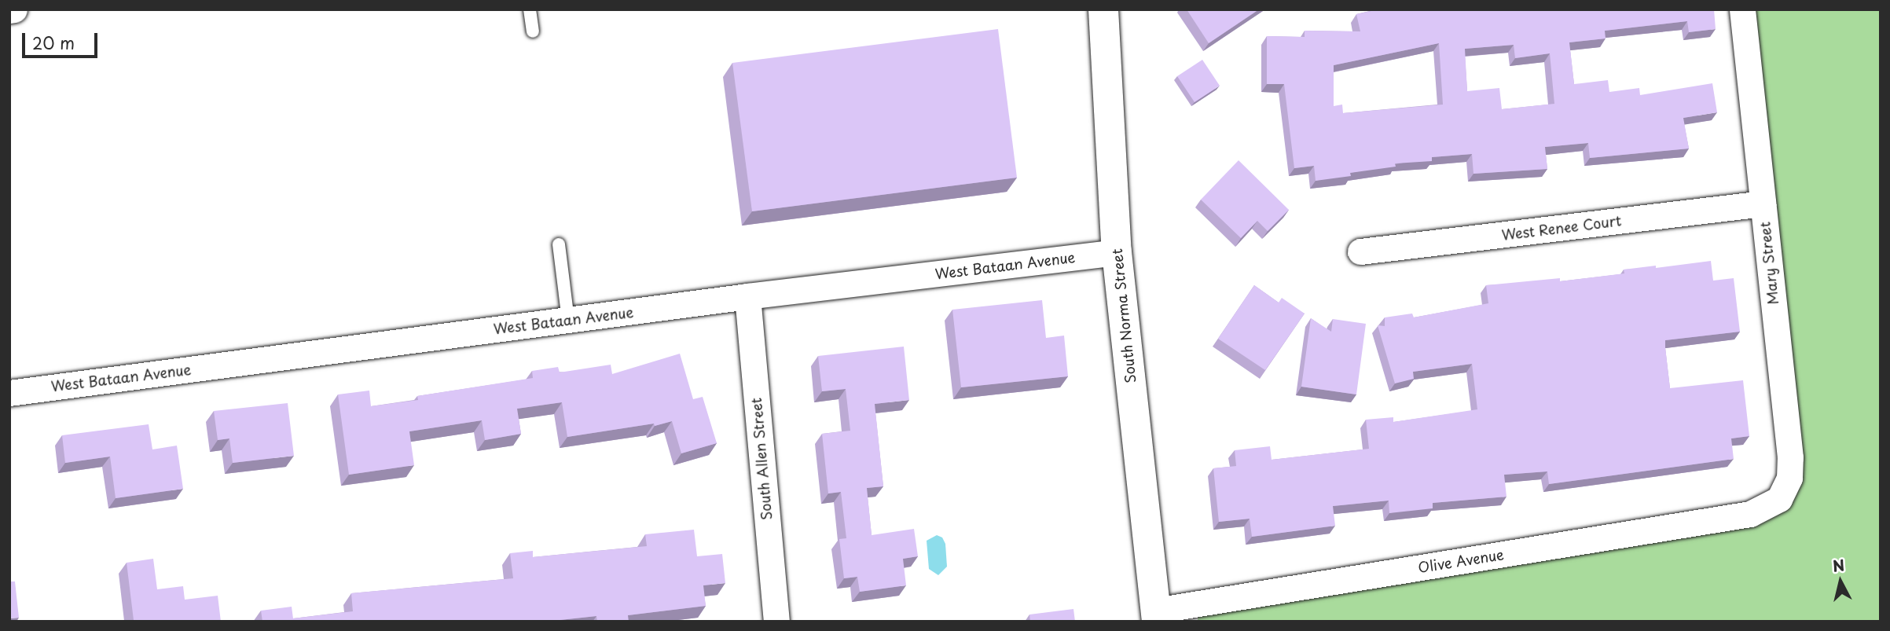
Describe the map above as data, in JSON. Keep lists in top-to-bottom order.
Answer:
{
  "streets": {
    "street": [
      "West Renee Court",
      "Mary Street",
      "West Bataan Avenue",
      "South Norma Street",
      "South Allen Street",
      "Olive Avenue"
    ]
  },
  "crossings": [
    ["West Renee Court", "Mary Street"],
    ["Mary Street", "Olive Avenue"],
    ["West Bataan Avenue", "South Norma Street"],
    ["West Bataan Avenue", "South Allen Street"],
    ["South Norma Street", "Olive Avenue"]
  ],
  "scale_bar": "20 m",
  "north": "top"
}
